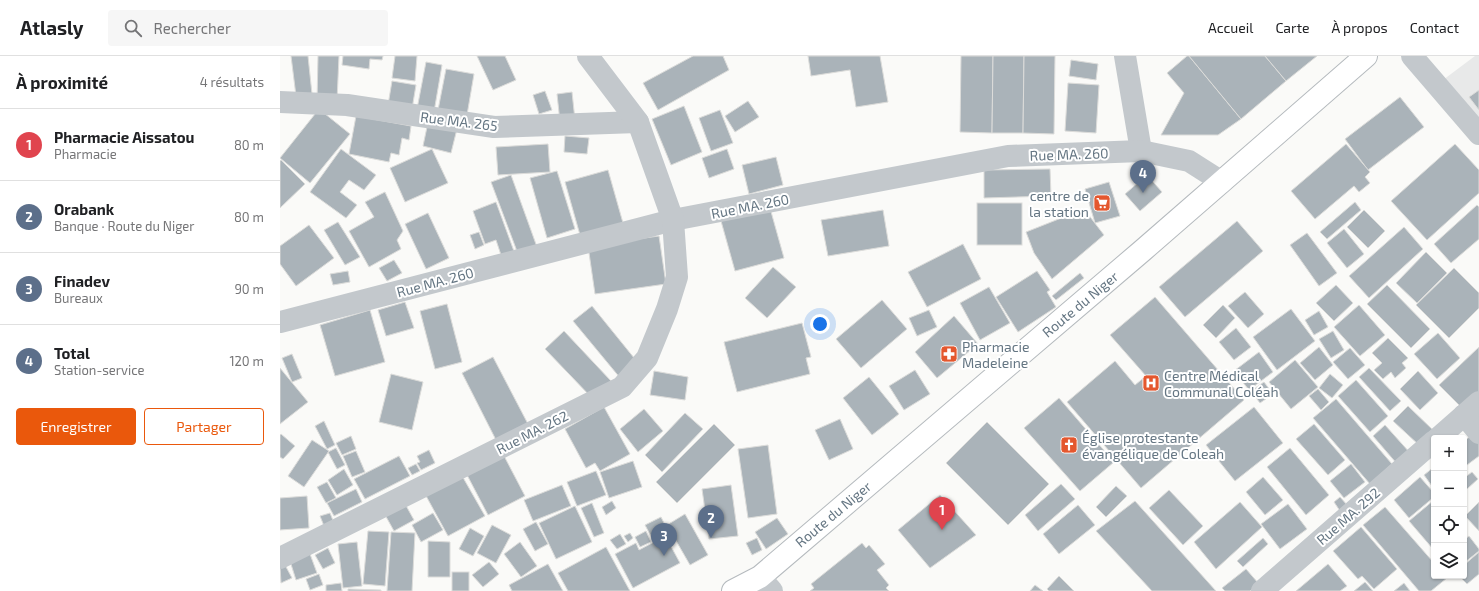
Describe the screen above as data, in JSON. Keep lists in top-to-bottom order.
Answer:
{
  "streets": {
    "main road": ["Route du Niger"],
    "street": [
      "Rue MA. 265",
      "Rue MA. 260",
      "Rue MA. 262",
      "Rue MA. 292"
    ]
  },
  "crossings": [
    ["Rue MA. 265", "Rue MA. 262"],
    ["Rue MA. 260", "Route du Niger"],
    ["Rue MA. 260", "Rue MA. 262"]
  ],
  "places": {
    "supermarket": ["centre de la station"],
    "pharmacy": ["Pharmacie Madeleine"],
    "hospital": ["Centre Médical Communal Coléah"],
    "church": ["Église protestante évangélique de Coleah"]
  },
  "page": {
    "header": "Atlasly",
    "search": "Rechercher",
    "nav": [
      "Accueil",
      "Carte",
      "À propos",
      "Contact"
    ],
    "heading": ["À proximité", "4 résultats"],
    "list": [
      {
        "mark": "1",
        "name": "Pharmacie Aissatou",
        "note": "Pharmacie",
        "value": "80 m"
      },
      {
        "mark": "2",
        "name": "Orabank",
        "note": "Banque · Route du Niger",
        "value": "80 m"
      },
      {
        "mark": "3",
        "name": "Finadev",
        "note": "Bureaux",
        "value": "90 m"
      },
      {
        "mark": "4",
        "name": "Total",
        "note": "Station-service",
        "value": "120 m"
      }
    ],
    "pins": [
      "4",
      "1",
      "2",
      "3"
    ],
    "buttons": ["Enregistrer", "Partager"],
    "map_buttons": ["+", "−"]
  }
}
